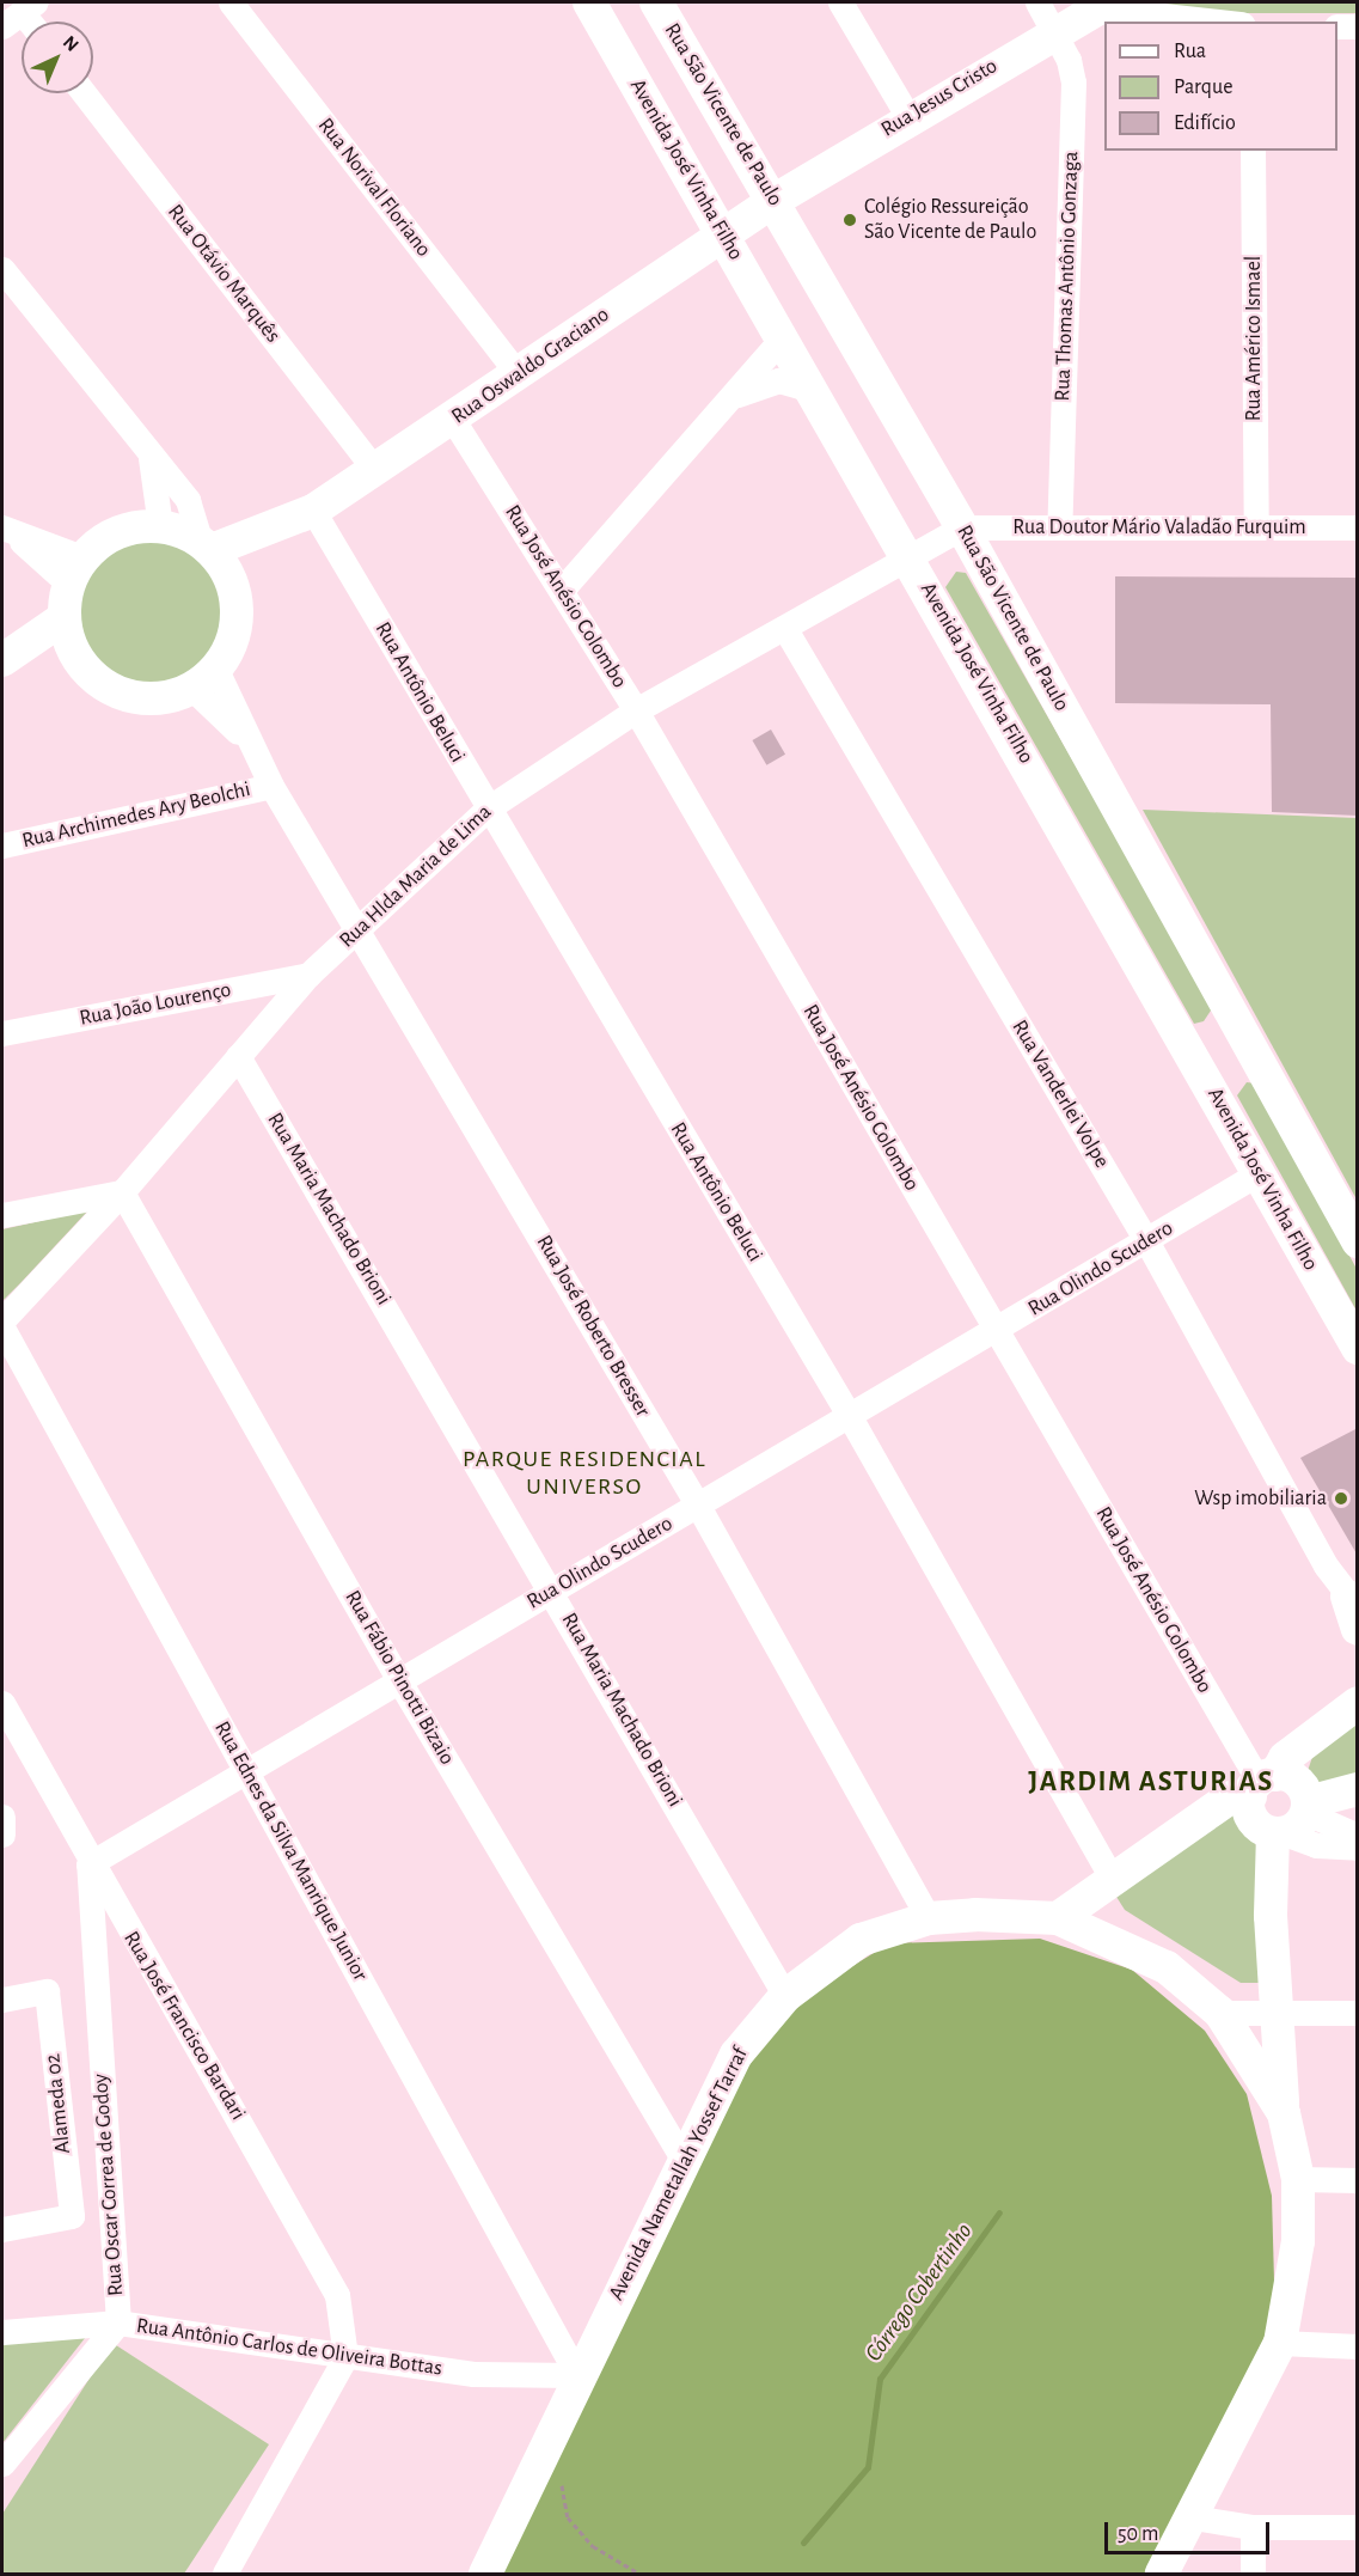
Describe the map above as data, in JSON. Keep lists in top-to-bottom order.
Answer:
{
  "streets": {
    "street": [
      "Rua Jesus Cristo",
      "Rua São Vicente de Paulo",
      "Avenida José Vinha Filho",
      "Rua Norival Floriano",
      "Rua Otávio Marquês",
      "Rua Thomas Antônio Gonzaga",
      "Rua Américo Ismael",
      "Rua Oswaldo Graciano",
      "Rua Doutor Mário Valadão Furquim",
      "Rua José Anésio Colombo",
      "Rua Antônio Beluci",
      "Rua Archimedes Ary Beolchi",
      "Rua Hlda Maria de Lima",
      "Rua João Lourenço",
      "Rua Vanderlei Volpe",
      "Rua Maria Machado Brioni",
      "Rua Olindo Scudero",
      "Rua José Roberto Bresser",
      "Rua Fábio Pinotti Bizaio",
      "Rua Ednes da Silva Manrique Junior",
      "Rua José Francisco Bardari",
      "Alameda 02",
      "Avenida Nametallah Yossef Tarraf",
      "Rua Oscar Correa de Godoy",
      "Rua Antônio Carlos de Oliveira Bottas"
    ]
  },
  "crossings": [
    ["Rua Jesus Cristo", "Rua São Vicente de Paulo"],
    ["Rua Jesus Cristo", "Rua Thomas Antônio Gonzaga"],
    ["Rua Jesus Cristo", "Rua Oswaldo Graciano"],
    ["Rua São Vicente de Paulo", "Rua Oswaldo Graciano"],
    ["Rua São Vicente de Paulo", "Rua Doutor Mário Valadão Furquim"],
    ["Rua São Vicente de Paulo", "Rua Hlda Maria de Lima"],
    ["Avenida José Vinha Filho", "Rua Oswaldo Graciano"],
    ["Avenida José Vinha Filho", "Rua Hlda Maria de Lima"],
    ["Avenida José Vinha Filho", "Rua Olindo Scudero"],
    ["Rua Norival Floriano", "Rua Oswaldo Graciano"],
    ["Rua Otávio Marquês", "Rua Oswaldo Graciano"],
    ["Rua Thomas Antônio Gonzaga", "Rua Doutor Mário Valadão Furquim"],
    ["Rua Américo Ismael", "Rua Doutor Mário Valadão Furquim"],
    ["Rua Oswaldo Graciano", "Rua José Anésio Colombo"],
    ["Rua Oswaldo Graciano", "Rua Antônio Beluci"],
    ["Rua Oswaldo Graciano", "Rua José Roberto Bresser"],
    ["Rua Doutor Mário Valadão Furquim", "Rua Hlda Maria de Lima"],
    ["Rua José Anésio Colombo", "Rua Hlda Maria de Lima"],
    ["Rua José Anésio Colombo", "Rua Olindo Scudero"],
    ["Rua Antônio Beluci", "Rua Hlda Maria de Lima"],
    ["Rua Antônio Beluci", "Rua Olindo Scudero"],
    ["Rua Archimedes Ary Beolchi", "Rua José Roberto Bresser"],
    ["Rua Hlda Maria de Lima", "Rua João Lourenço"],
    ["Rua Hlda Maria de Lima", "Rua Vanderlei Volpe"],
    ["Rua Hlda Maria de Lima", "Rua Maria Machado Brioni"],
    ["Rua Hlda Maria de Lima", "Rua José Roberto Bresser"],
    ["Rua Hlda Maria de Lima", "Rua Fábio Pinotti Bizaio"],
    ["Rua Vanderlei Volpe", "Rua Olindo Scudero"],
    ["Rua Maria Machado Brioni", "Rua Olindo Scudero"],
    ["Rua Maria Machado Brioni", "Avenida Nametallah Yossef Tarraf"],
    ["Rua Olindo Scudero", "Rua José Roberto Bresser"],
    ["Rua Olindo Scudero", "Rua Fábio Pinotti Bizaio"],
    ["Rua Olindo Scudero", "Rua Ednes da Silva Manrique Junior"],
    ["Rua Olindo Scudero", "Rua José Francisco Bardari"],
    ["Rua Olindo Scudero", "Rua Oscar Correa de Godoy"],
    ["Rua José Roberto Bresser", "Avenida Nametallah Yossef Tarraf"],
    ["Rua Fábio Pinotti Bizaio", "Avenida Nametallah Yossef Tarraf"],
    ["Rua Ednes da Silva Manrique Junior", "Avenida Nametallah Yossef Tarraf"],
    ["Rua Ednes da Silva Manrique Junior", "Rua Antônio Carlos de Oliveira Bottas"],
    ["Rua José Francisco Bardari", "Rua Oscar Correa de Godoy"],
    ["Rua José Francisco Bardari", "Rua Antônio Carlos de Oliveira Bottas"],
    ["Avenida Nametallah Yossef Tarraf", "Rua Antônio Carlos de Oliveira Bottas"],
    ["Rua Oscar Correa de Godoy", "Rua Antônio Carlos de Oliveira Bottas"]
  ],
  "districts": ["PARQUE RESIDENCIAL UNIVERSO", "JARDIM ASTURIAS"],
  "water": ["Córrego Cobertinho"],
  "places": ["Colégio Ressureição São Vicente de Paulo", "Wsp imobiliaria"],
  "legend": ["Rua", "Parque", "Edifício"],
  "scale_bar": "50 m",
  "north": "top right"
}
